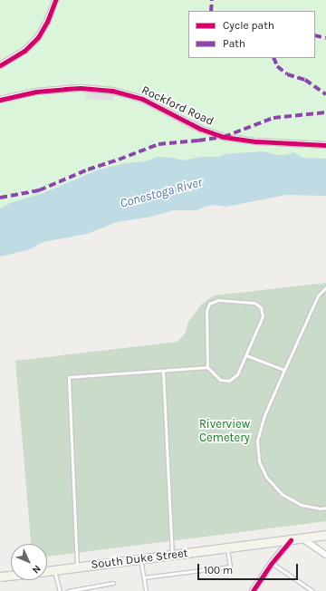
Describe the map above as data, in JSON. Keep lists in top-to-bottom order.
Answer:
{
  "streets": {
    "main road": ["South Duke Street"],
    "street": ["Rockford Road"]
  },
  "water": ["Conestoga River"],
  "parks": ["Riverview Cemetery"],
  "legend": ["Cycle path", "Path"],
  "scale_bar": "100 m",
  "north": "bottom right"
}
